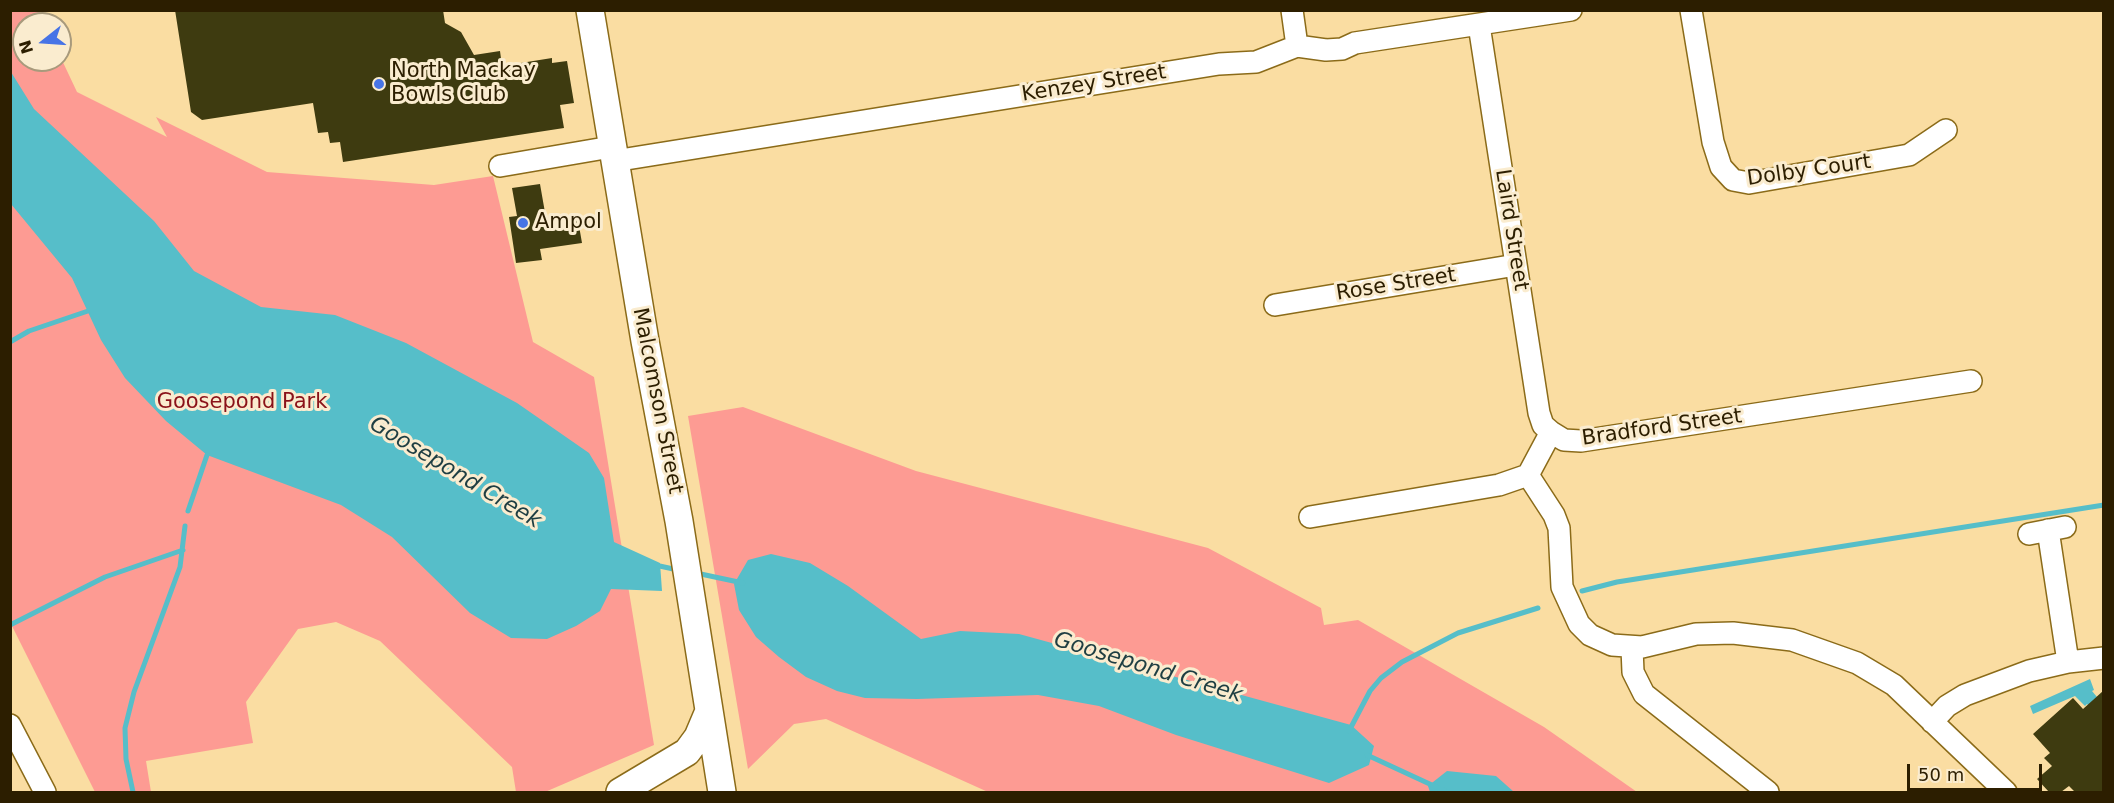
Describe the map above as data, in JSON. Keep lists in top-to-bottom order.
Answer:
{
  "streets": {
    "main road": ["Malcomson Street"],
    "street": [
      "Kenzey Street",
      "Dolby Court",
      "Laird Street",
      "Rose Street",
      "Bradford Street"
    ]
  },
  "crossings": [
    ["Kenzey Street", "Malcomson Street"],
    ["Laird Street", "Rose Street"],
    ["Laird Street", "Bradford Street"]
  ],
  "water": ["Goosepond Creek"],
  "parks": ["Goosepond Park"],
  "places": ["North Mackay Bowls Club", "Ampol"],
  "scale_bar": "50 m",
  "north": "left"
}
